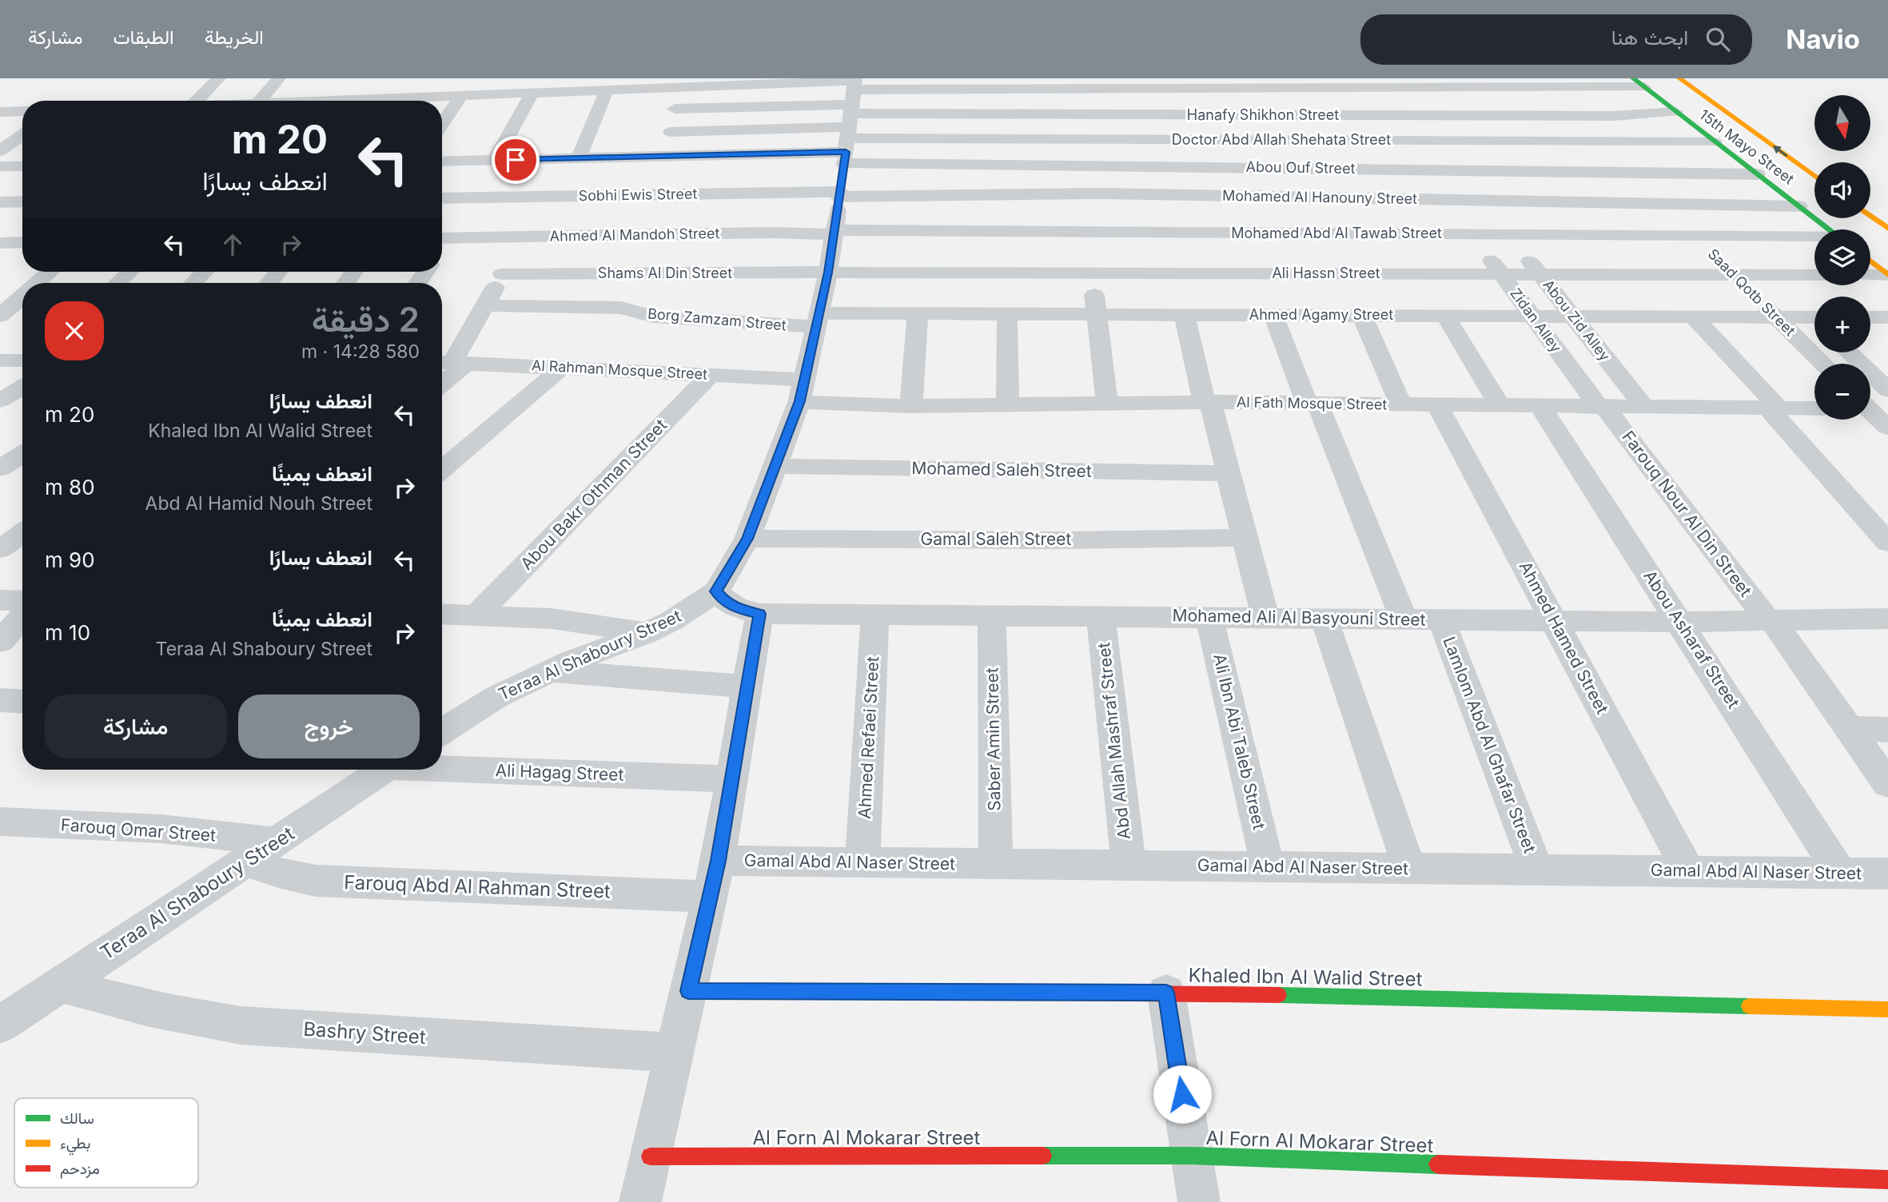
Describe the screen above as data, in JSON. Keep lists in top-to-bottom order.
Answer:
{
  "streets": {
    "street": [
      "Hanafy Shikhon Street",
      "Doctor Abd Allah Shehata Street",
      "15th Mayo Street",
      "Abou Ouf Street",
      "Sobhi Ewis Street",
      "Mohamed Al Hanouny Street",
      "Mohamed Abd Al Tawab Street",
      "Ahmed Al Mandoh Street",
      "Shams Al Din Street",
      "Ali Hassn Street",
      "Saad Qotb Street",
      "Ahmed Agamy Street",
      "Borg Zamzam Street",
      "Zidan Alley",
      "Abou Zid Alley",
      "Al Rahman Mosque Street",
      "Al Fath Mosque Street",
      "Mohamed Saleh Street",
      "Abou Bakr Othman Street",
      "Farouq Nour Al Din Street",
      "Gamal Saleh Street",
      "Mohamed Ali Al Basyouni Street",
      "Ahmed Hamed Street",
      "Abou Asharaf Street",
      "Teraa Al Shaboury Street",
      "Ahmed Refaei Street",
      "Saber Amin Street",
      "Abd Allah Mashraf Street",
      "Ali Ibn Abi Taleb Street",
      "Lamlom Abd Al Ghafar Street",
      "Ali Hagag Street",
      "Farouq Omar Street",
      "Gamal Abd Al Naser Street",
      "Farouq Abd Al Rahman Street",
      "Khaled Ibn Al Walid Street",
      "Bashry Street",
      "Al Forn Al Mokarar Street"
    ]
  },
  "crossings": [
    ["Hanafy Shikhon Street", "Doctor Abd Allah Shehata Street"],
    ["Hanafy Shikhon Street", "15th Mayo Street"],
    ["Hanafy Shikhon Street", "Abou Ouf Street"],
    ["Hanafy Shikhon Street", "Teraa Al Shaboury Street"],
    ["Doctor Abd Allah Shehata Street", "15th Mayo Street"],
    ["Doctor Abd Allah Shehata Street", "Abou Ouf Street"],
    ["Doctor Abd Allah Shehata Street", "Teraa Al Shaboury Street"],
    ["15th Mayo Street", "Abou Ouf Street"],
    ["15th Mayo Street", "Mohamed Al Hanouny Street"],
    ["Abou Ouf Street", "Teraa Al Shaboury Street"],
    ["Sobhi Ewis Street", "Mohamed Al Hanouny Street"],
    ["Sobhi Ewis Street", "Teraa Al Shaboury Street"],
    ["Mohamed Al Hanouny Street", "Teraa Al Shaboury Street"],
    ["Mohamed Abd Al Tawab Street", "Ahmed Al Mandoh Street"],
    ["Mohamed Abd Al Tawab Street", "Saad Qotb Street"],
    ["Mohamed Abd Al Tawab Street", "Zidan Alley"],
    ["Mohamed Abd Al Tawab Street", "Abou Zid Alley"],
    ["Mohamed Abd Al Tawab Street", "Teraa Al Shaboury Street"],
    ["Ahmed Al Mandoh Street", "Teraa Al Shaboury Street"],
    ["Shams Al Din Street", "Ali Hassn Street"],
    ["Shams Al Din Street", "Teraa Al Shaboury Street"],
    ["Ali Hassn Street", "Saad Qotb Street"],
    ["Ali Hassn Street", "Zidan Alley"],
    ["Ali Hassn Street", "Abou Zid Alley"],
    ["Ali Hassn Street", "Teraa Al Shaboury Street"],
    ["Saad Qotb Street", "Ahmed Agamy Street"],
    ["Ahmed Agamy Street", "Borg Zamzam Street"],
    ["Ahmed Agamy Street", "Zidan Alley"],
    ["Ahmed Agamy Street", "Abou Zid Alley"],
    ["Ahmed Agamy Street", "Teraa Al Shaboury Street"],
    ["Borg Zamzam Street", "Teraa Al Shaboury Street"],
    ["Zidan Alley", "Al Fath Mosque Street"],
    ["Zidan Alley", "Farouq Nour Al Din Street"],
    ["Abou Zid Alley", "Al Fath Mosque Street"],
    ["Al Rahman Mosque Street", "Al Fath Mosque Street"],
    ["Al Rahman Mosque Street", "Abou Bakr Othman Street"],
    ["Al Rahman Mosque Street", "Teraa Al Shaboury Street"],
    ["Al Fath Mosque Street", "Farouq Nour Al Din Street"],
    ["Al Fath Mosque Street", "Ahmed Hamed Street"],
    ["Al Fath Mosque Street", "Abou Asharaf Street"],
    ["Al Fath Mosque Street", "Teraa Al Shaboury Street"],
    ["Mohamed Saleh Street", "Teraa Al Shaboury Street"],
    ["Farouq Nour Al Din Street", "Mohamed Ali Al Basyouni Street"],
    ["Gamal Saleh Street", "Teraa Al Shaboury Street"],
    ["Mohamed Ali Al Basyouni Street", "Ahmed Hamed Street"],
    ["Mohamed Ali Al Basyouni Street", "Abou Asharaf Street"],
    ["Mohamed Ali Al Basyouni Street", "Teraa Al Shaboury Street"],
    ["Mohamed Ali Al Basyouni Street", "Ahmed Refaei Street"],
    ["Mohamed Ali Al Basyouni Street", "Saber Amin Street"],
    ["Mohamed Ali Al Basyouni Street", "Abd Allah Mashraf Street"],
    ["Mohamed Ali Al Basyouni Street", "Ali Ibn Abi Taleb Street"],
    ["Mohamed Ali Al Basyouni Street", "Lamlom Abd Al Ghafar Street"],
    ["Ahmed Hamed Street", "Gamal Abd Al Naser Street"],
    ["Abou Asharaf Street", "Gamal Abd Al Naser Street"],
    ["Teraa Al Shaboury Street", "Farouq Omar Street"],
    ["Teraa Al Shaboury Street", "Farouq Abd Al Rahman Street"],
    ["Teraa Al Shaboury Street", "Bashry Street"],
    ["Ahmed Refaei Street", "Gamal Abd Al Naser Street"],
    ["Saber Amin Street", "Gamal Abd Al Naser Street"],
    ["Abd Allah Mashraf Street", "Gamal Abd Al Naser Street"],
    ["Ali Ibn Abi Taleb Street", "Gamal Abd Al Naser Street"],
    ["Lamlom Abd Al Ghafar Street", "Gamal Abd Al Naser Street"]
  ],
  "legend": ["سالك", "بطيء", "مزدحم"],
  "north": "bottom",
  "page": {
    "header": "Navio",
    "search": "ابحث هنا",
    "nav": ["الخريطة", "الطبقات", "مشاركة"],
    "map_buttons": ["+", "−"],
    "turn": ["20 m", "انعطف يسارًا"],
    "heading": ["2 دقيقة", "580 m · 14:28"],
    "list": [
      {
        "name": "انعطف يسارًا",
        "note": "Khaled Ibn Al Walid Street",
        "value": "20 m"
      },
      {
        "name": "انعطف يمينًا",
        "note": "Abd Al Hamid Nouh Street",
        "value": "80 m"
      },
      {
        "name": "انعطف يسارًا",
        "value": "90 m"
      },
      {
        "name": "انعطف يمينًا",
        "note": "Teraa Al Shaboury Street",
        "value": "10 m"
      }
    ],
    "buttons": ["خروج", "مشاركة"]
  }
}
